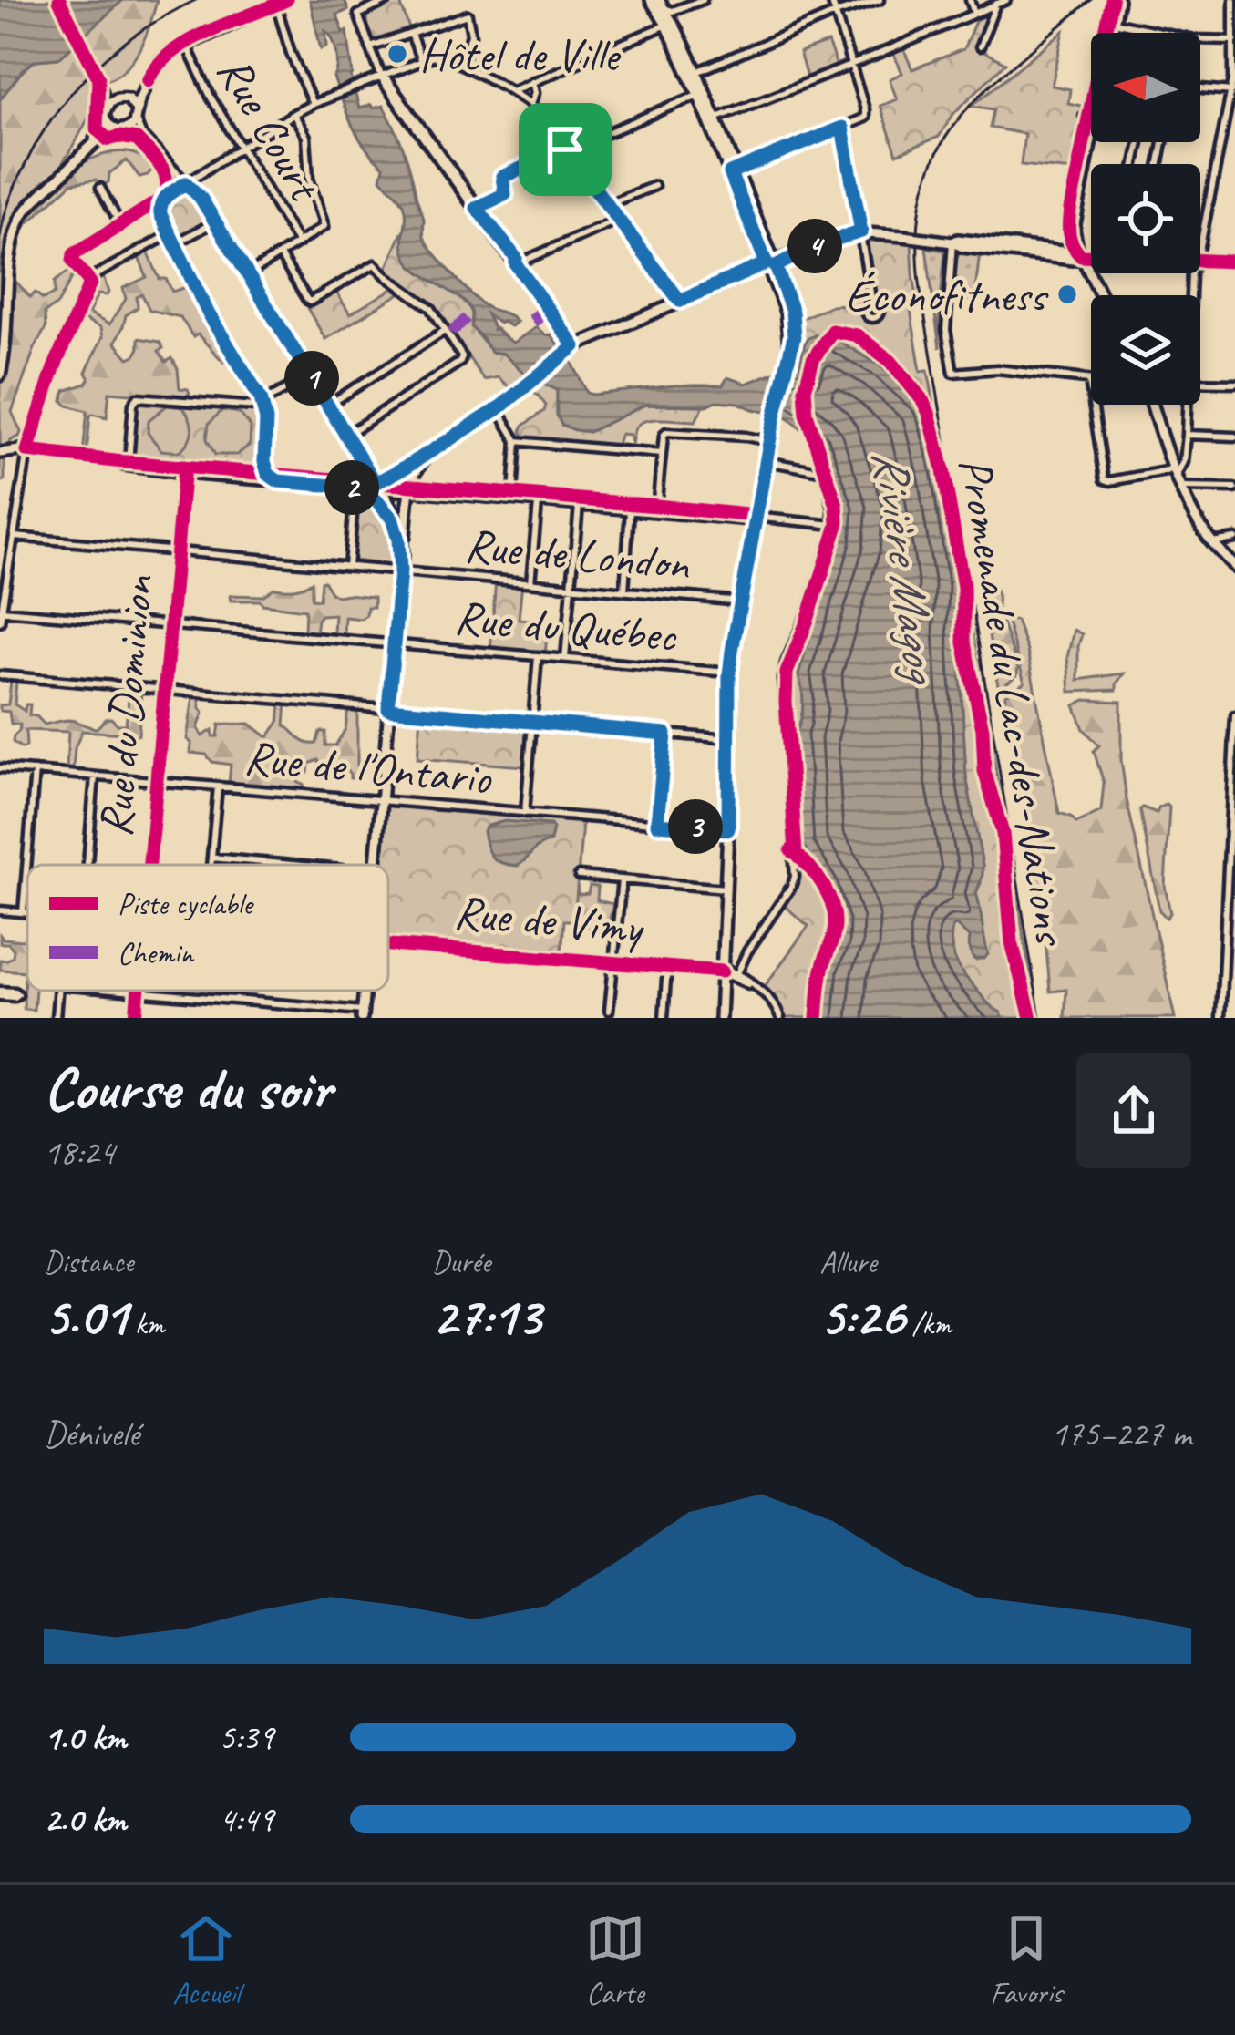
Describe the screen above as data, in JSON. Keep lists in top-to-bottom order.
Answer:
{
  "streets": {
    "street": [
      "Rue Court",
      "Rue de London",
      "Rue du Québec",
      "Rue du Dominion",
      "Rue de l'Ontario",
      "Rue de Vimy"
    ],
    "cycle path": ["Promenade du Lac-des-Nations"]
  },
  "crossings": [
    ["Rue de London", "Rue du Dominion"],
    ["Rue du Québec", "Rue du Dominion"],
    ["Rue du Dominion", "Rue de l'Ontario"]
  ],
  "water": ["Rivière Magog"],
  "places": ["Hôtel de Ville", "Éconofitness"],
  "legend": ["Piste cyclable", "Chemin"],
  "north": "left",
  "page": {
    "pins": [
      "4",
      "1",
      "2",
      "3"
    ],
    "heading": ["Course du soir", "18:24"],
    "stats": [
      ["Distance", "5.01 km"],
      ["Durée", "27:13"],
      ["Allure", "5:26 /km"]
    ],
    "chart": ["Dénivelé", "175–227 m"],
    "list": [
      {
        "name": "1.0 km",
        "note": "5:39"
      },
      {
        "name": "2.0 km",
        "note": "4:49"
      }
    ],
    "tabs": ["Accueil", "Carte", "Favoris"]
  }
}
